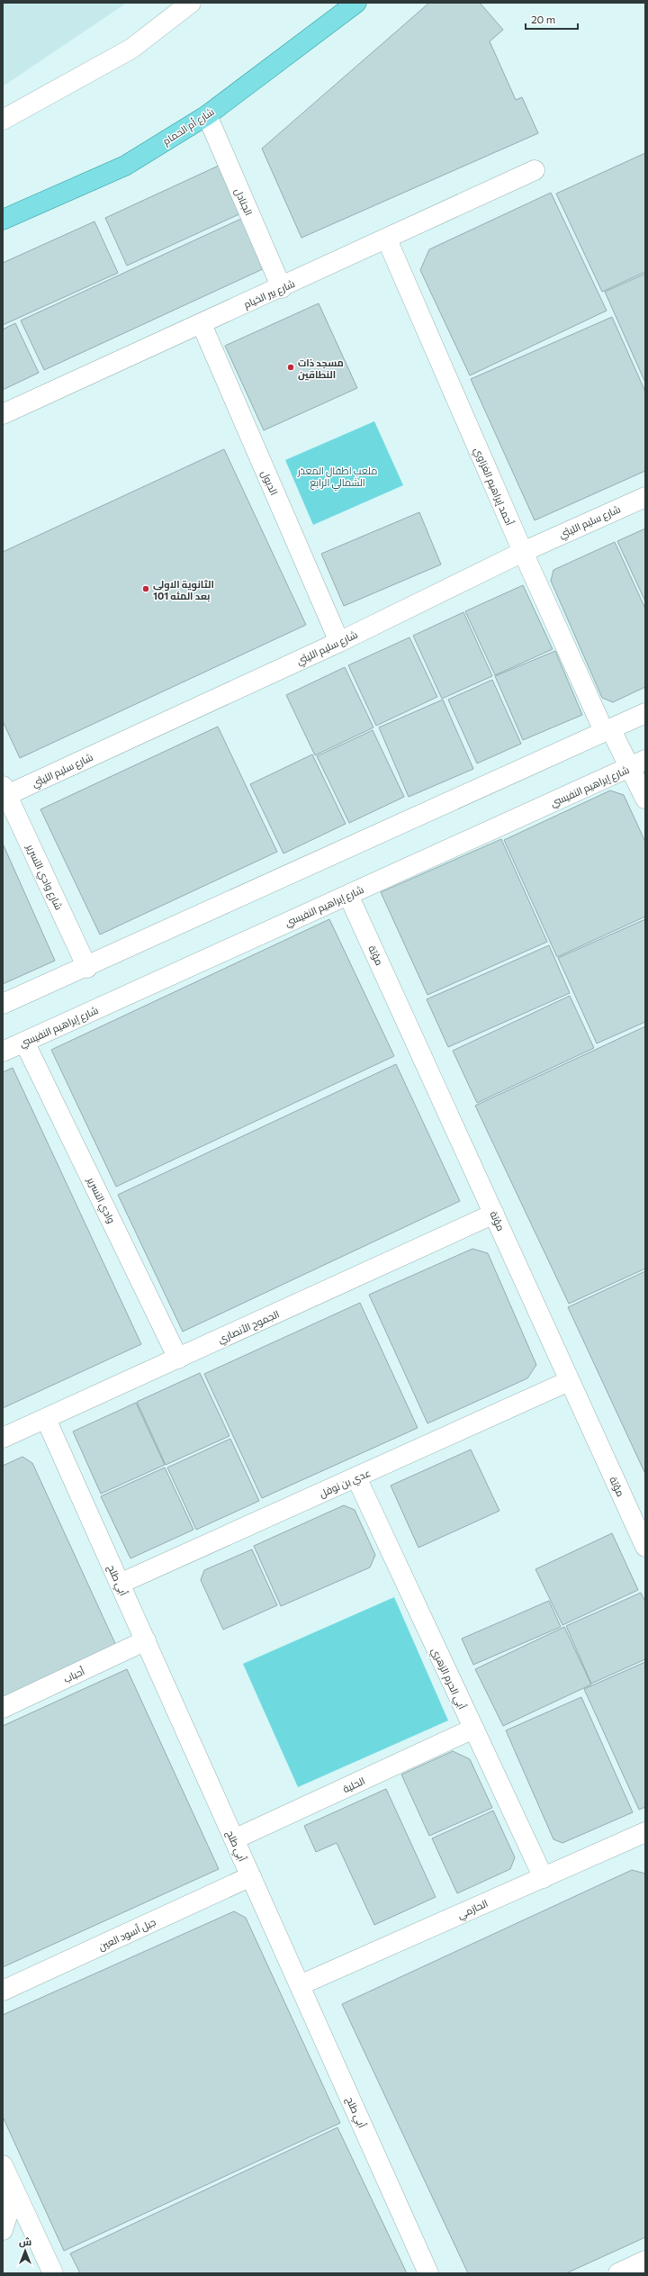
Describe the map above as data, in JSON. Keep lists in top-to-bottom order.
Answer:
{
  "streets": {
    "main road": ["شارع أم الحمام"],
    "street": [
      "الجنادل",
      "شارع بير الخيام",
      "الدبول",
      "أحمد إبراهيم الغزاوي",
      "شارع سليم الليثي",
      "شارع إبراهيم النفيسي",
      "شارع وادي التسرير",
      "مؤتة",
      "وادي التسرير",
      "الجموح الأنصاري",
      "عدي بن نوفل",
      "أبي طلح",
      "أحباب",
      "أبي الحرم الزهري",
      "الحلية",
      "الحازمي",
      "جبل أسود العين"
    ]
  },
  "crossings": [
    ["شارع أم الحمام", "الجنادل"],
    ["الجنادل", "شارع بير الخيام"],
    ["شارع بير الخيام", "الدبول"],
    ["شارع بير الخيام", "أحمد إبراهيم الغزاوي"],
    ["الدبول", "شارع سليم الليثي"],
    ["أحمد إبراهيم الغزاوي", "شارع سليم الليثي"],
    ["أحمد إبراهيم الغزاوي", "شارع إبراهيم النفيسي"],
    ["شارع سليم الليثي", "شارع وادي التسرير"],
    ["شارع إبراهيم النفيسي", "مؤتة"],
    ["شارع إبراهيم النفيسي", "وادي التسرير"],
    ["مؤتة", "الجموح الأنصاري"],
    ["مؤتة", "عدي بن نوفل"],
    ["وادي التسرير", "الجموح الأنصاري"],
    ["الجموح الأنصاري", "أبي طلح"],
    ["عدي بن نوفل", "أبي طلح"],
    ["عدي بن نوفل", "أبي الحرم الزهري"],
    ["أبي طلح", "أحباب"],
    ["أبي طلح", "الحلية"],
    ["أبي طلح", "الحازمي"],
    ["أبي طلح", "جبل أسود العين"],
    ["أبي الحرم الزهري", "الحلية"],
    ["أبي الحرم الزهري", "الحازمي"]
  ],
  "parks": ["ملعب اطفال المعذر الشمالي الرابع"],
  "places": ["مسجد ذات النطاقين", "الثانوية الاولى بعد المئه 101"],
  "scale_bar": "20 m",
  "north": "top"
}
